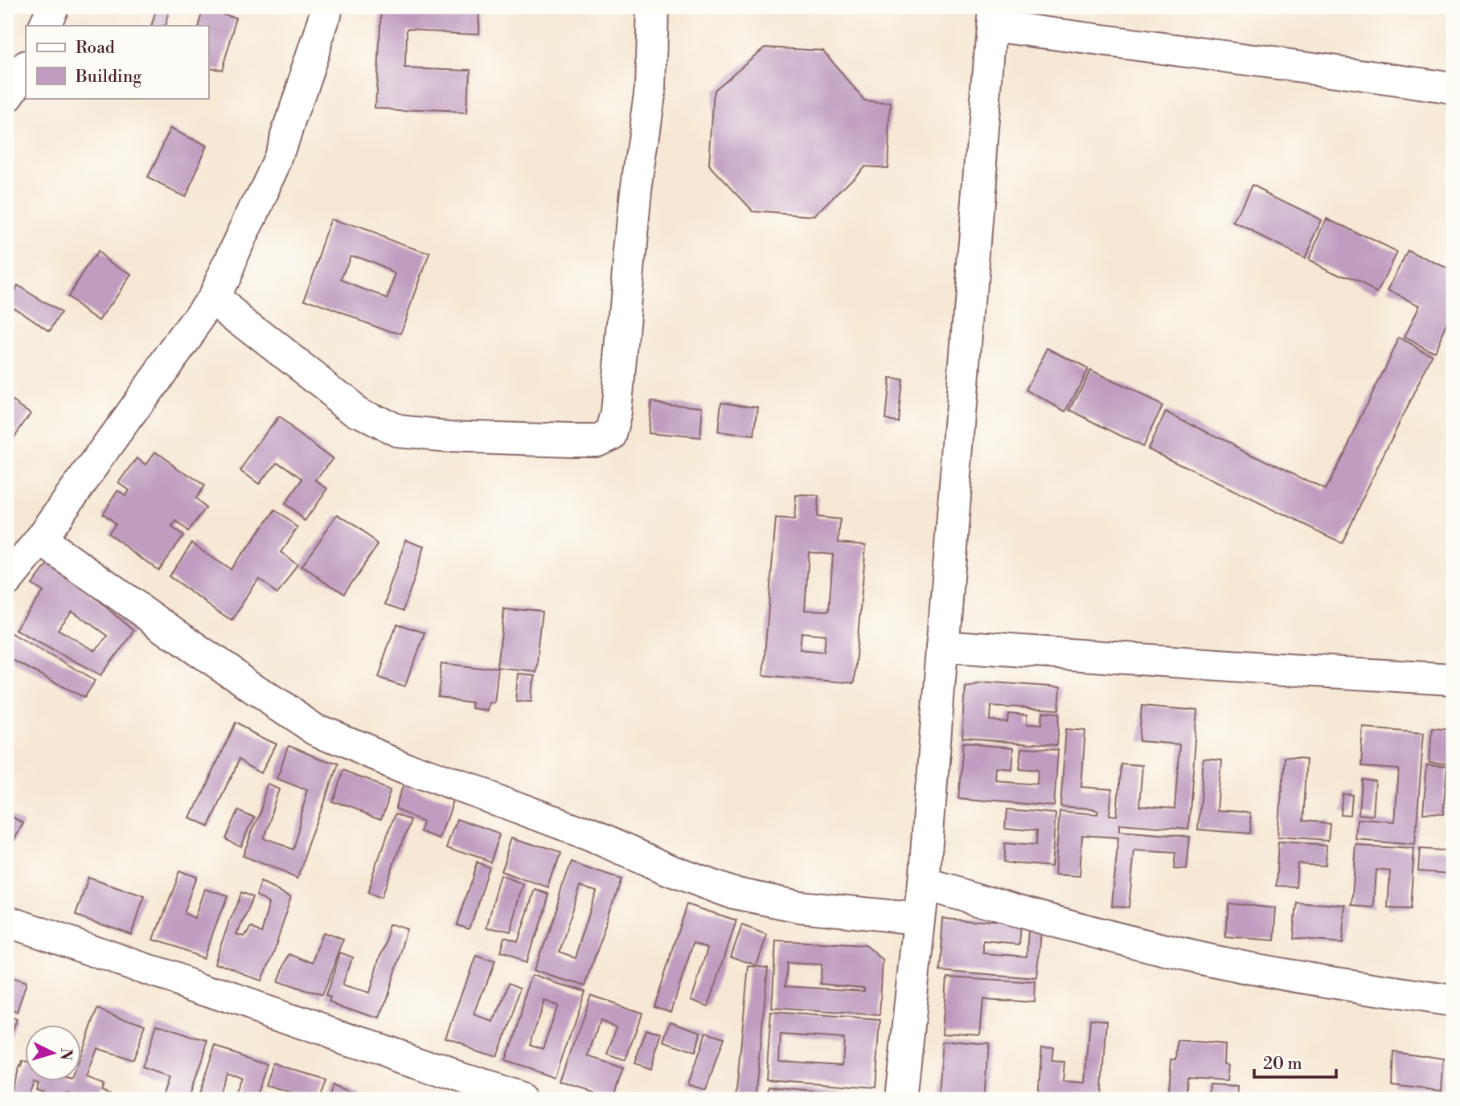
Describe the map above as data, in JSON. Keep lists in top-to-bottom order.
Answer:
{
  "legend": ["Road", "Building"],
  "scale_bar": "20 m",
  "north": "right"
}
